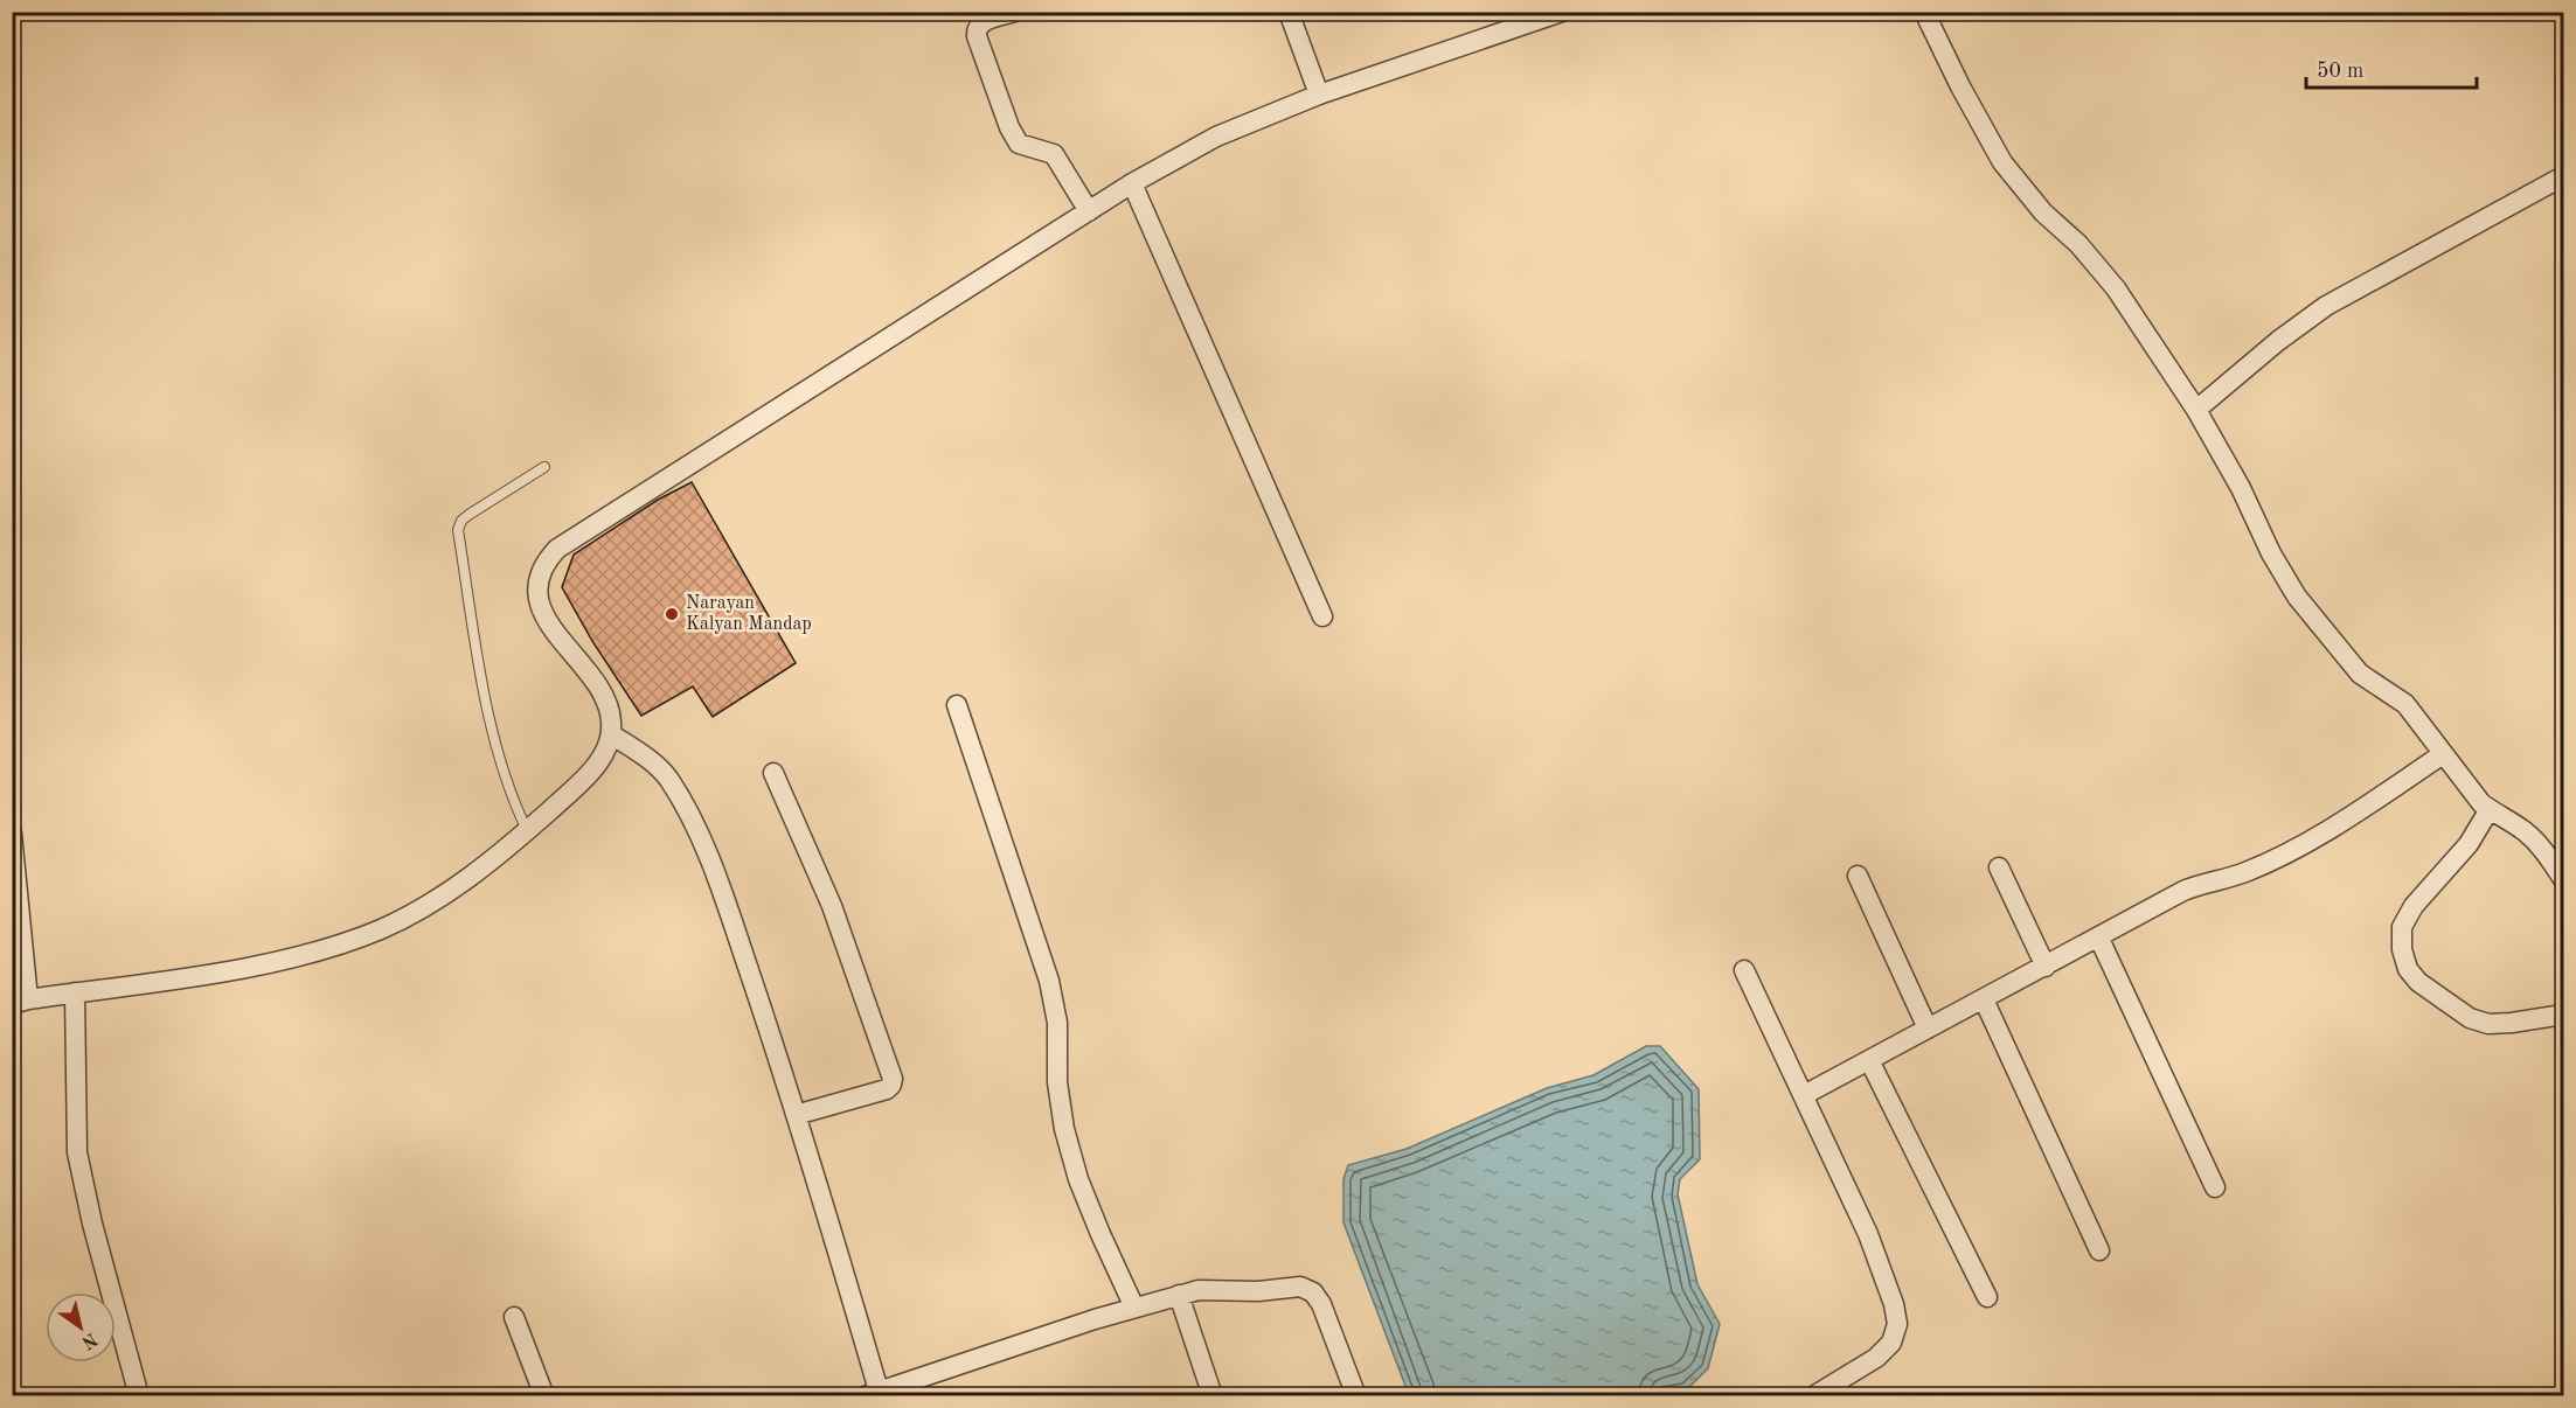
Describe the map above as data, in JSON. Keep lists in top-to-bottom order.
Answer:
{
  "places": ["Narayan Kalyan Mandap"],
  "scale_bar": "50 m",
  "north": "bottom right"
}
